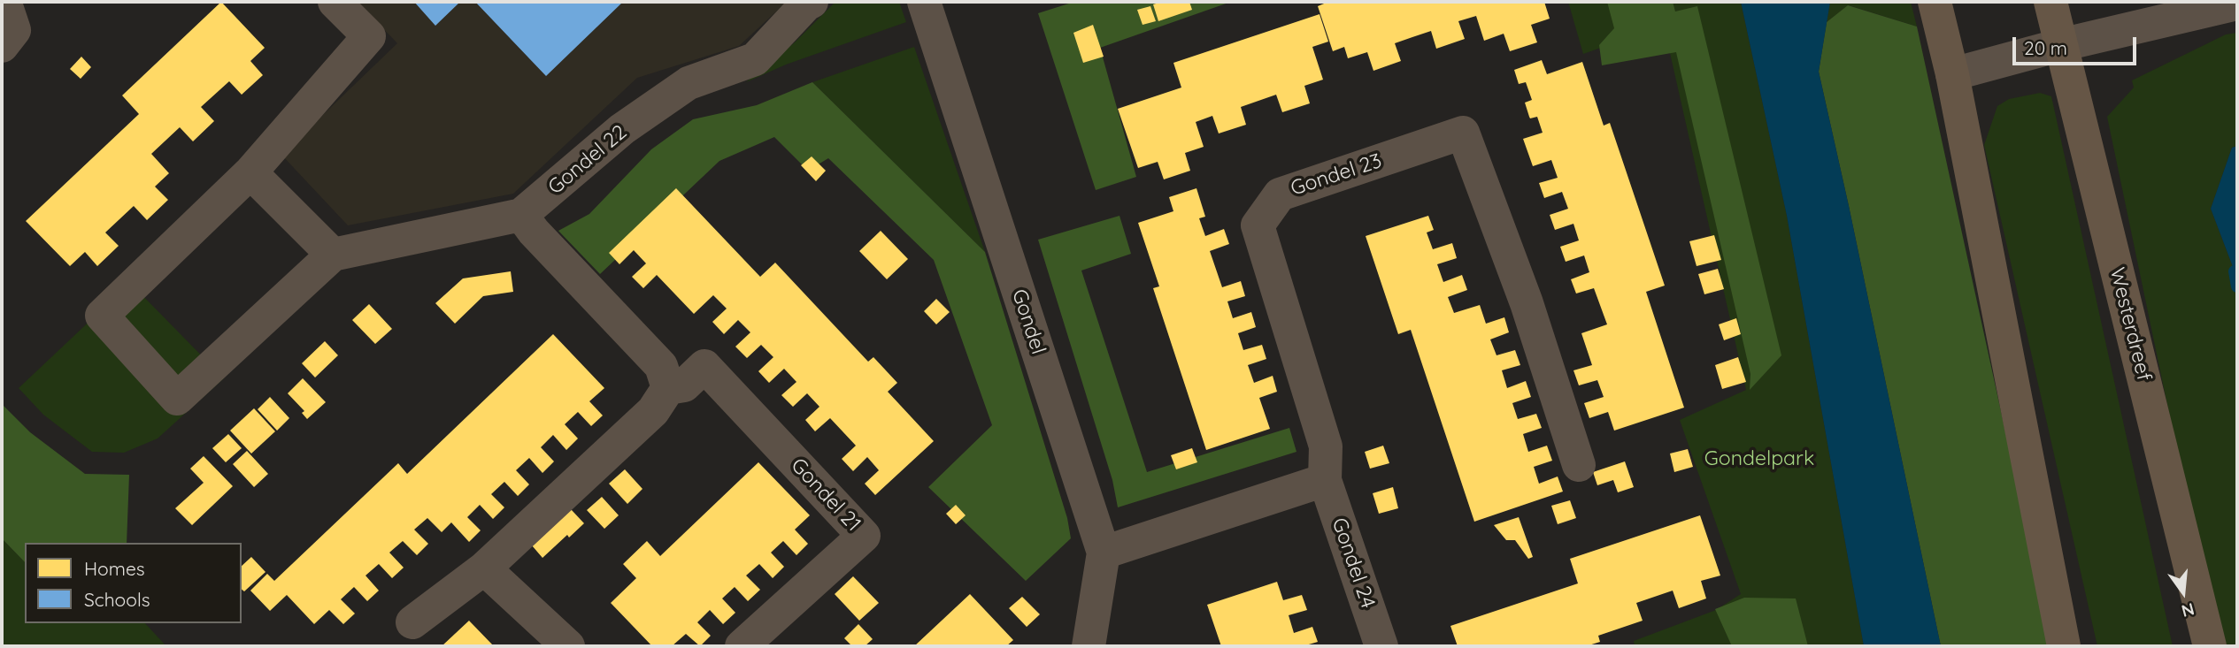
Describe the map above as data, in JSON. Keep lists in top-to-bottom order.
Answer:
{
  "streets": {
    "main road": ["Westerdreef"],
    "street": [
      "Gondel 22",
      "Gondel 23",
      "Gondel",
      "Gondel 21",
      "Gondel 24"
    ]
  },
  "crossings": [
    ["Gondel 23", "Gondel 24"]
  ],
  "parks": ["Gondelpark"],
  "legend": ["Homes", "Schools"],
  "scale_bar": "20 m",
  "north": "bottom"
}
